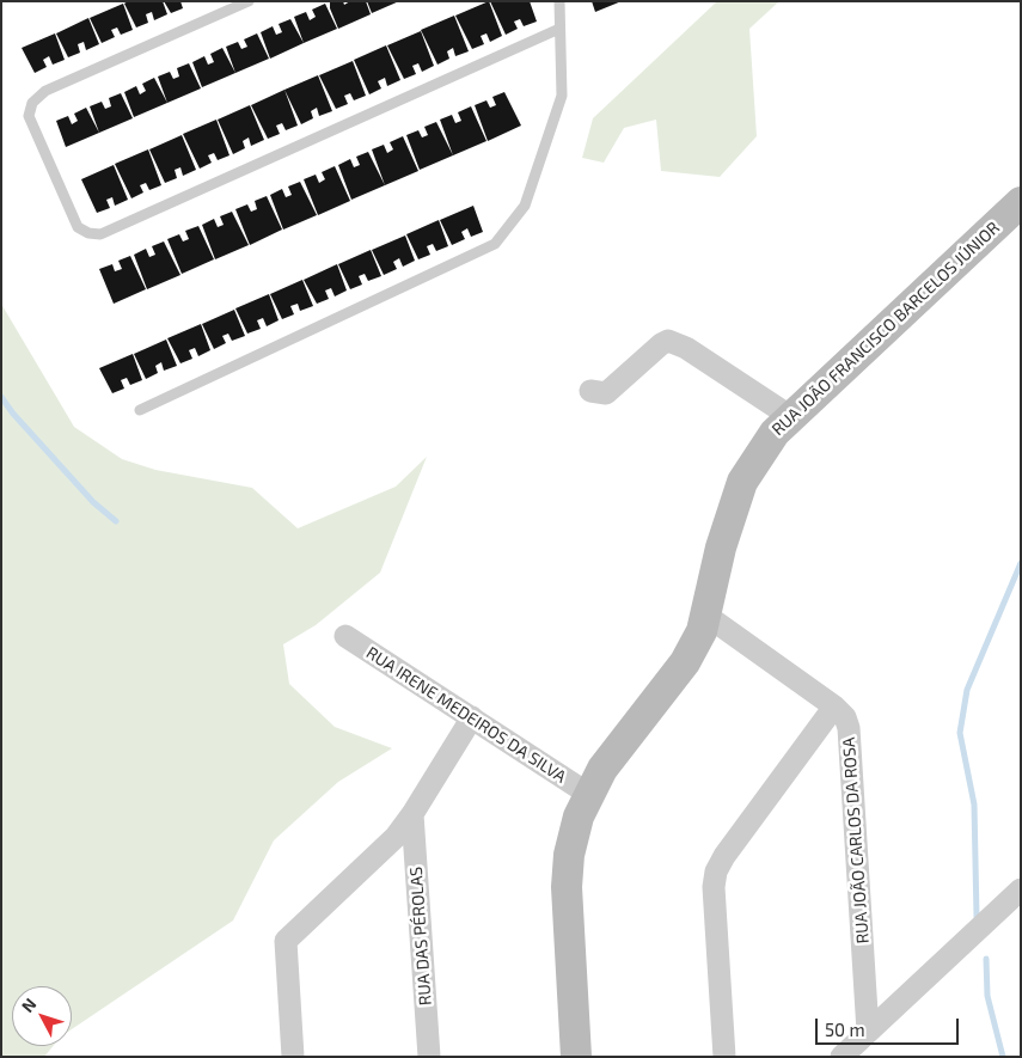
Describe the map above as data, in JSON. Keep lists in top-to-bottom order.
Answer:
{
  "streets": {
    "street": [
      "RUA JOÃO FRANCISCO BARCELOS JÚNIOR",
      "RUA IRENE MEDEIROS DA SILVA",
      "RUA JOÃO CARLOS DA ROSA",
      "RUA DAS PÉROLAS"
    ]
  },
  "crossings": [
    ["RUA JOÃO FRANCISCO BARCELOS JÚNIOR", "RUA IRENE MEDEIROS DA SILVA"],
    ["RUA JOÃO FRANCISCO BARCELOS JÚNIOR", "RUA JOÃO CARLOS DA ROSA"]
  ],
  "scale_bar": "50 m",
  "north": "top left"
}
